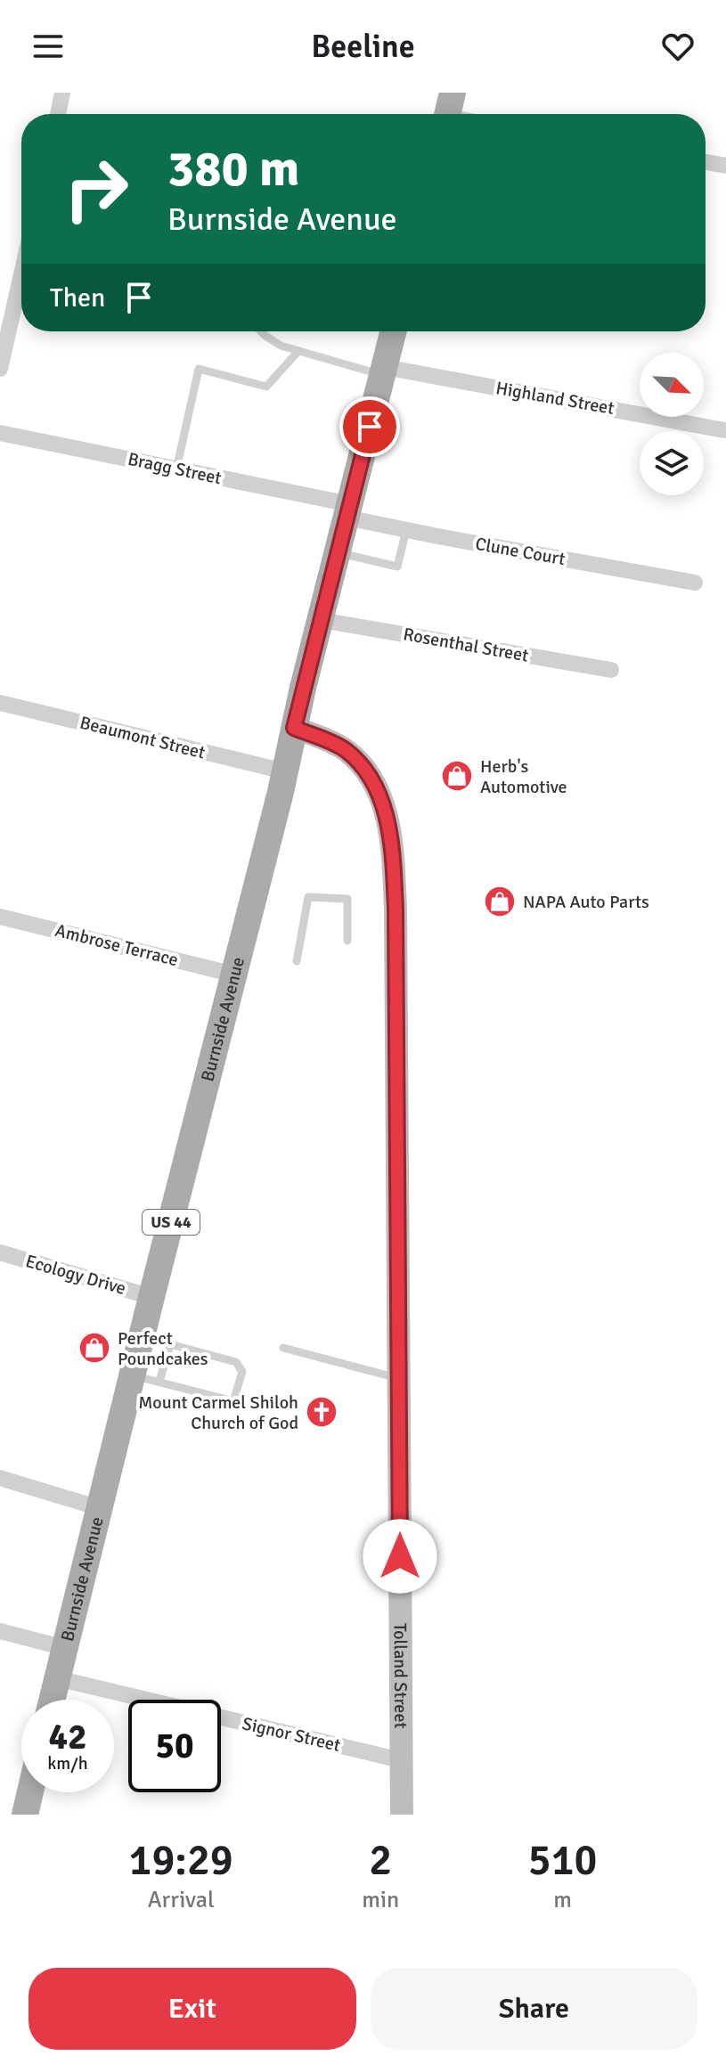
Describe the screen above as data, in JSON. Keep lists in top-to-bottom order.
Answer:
{
  "streets": {
    "main road": ["Burnside Avenue", "US 44", "Tolland Street"],
    "street": [
      "Highland Street",
      "Bragg Street",
      "Clune Court",
      "Rosenthal Street",
      "Beaumont Street",
      "Ambrose Terrace",
      "Ecology Drive",
      "Signor Street"
    ]
  },
  "crossings": [
    ["Highland Street", "Burnside Avenue"],
    ["Bragg Street", "Clune Court"],
    ["Bragg Street", "Burnside Avenue"],
    ["Clune Court", "Burnside Avenue"],
    ["Rosenthal Street", "Burnside Avenue"],
    ["Beaumont Street", "Burnside Avenue"],
    ["Ambrose Terrace", "Burnside Avenue"],
    ["Burnside Avenue", "Ecology Drive"],
    ["Burnside Avenue", "Tolland Street"],
    ["Burnside Avenue", "Signor Street"],
    ["Tolland Street", "Signor Street"]
  ],
  "places": {
    "shop": ["Herb's Automotive", "NAPA Auto Parts", "Perfect Poundcakes"],
    "church": ["Mount Carmel Shiloh Church of God"]
  },
  "north": "bottom right",
  "page": {
    "header": "Beeline",
    "turn": ["380 m", "Burnside Avenue"],
    "then": "Then",
    "speed": "42 km/h",
    "limit": "50",
    "eta": [
      "19:29",
      "Arrival",
      "2",
      "min",
      "510",
      "m"
    ],
    "buttons": ["Exit", "Share"]
  }
}
